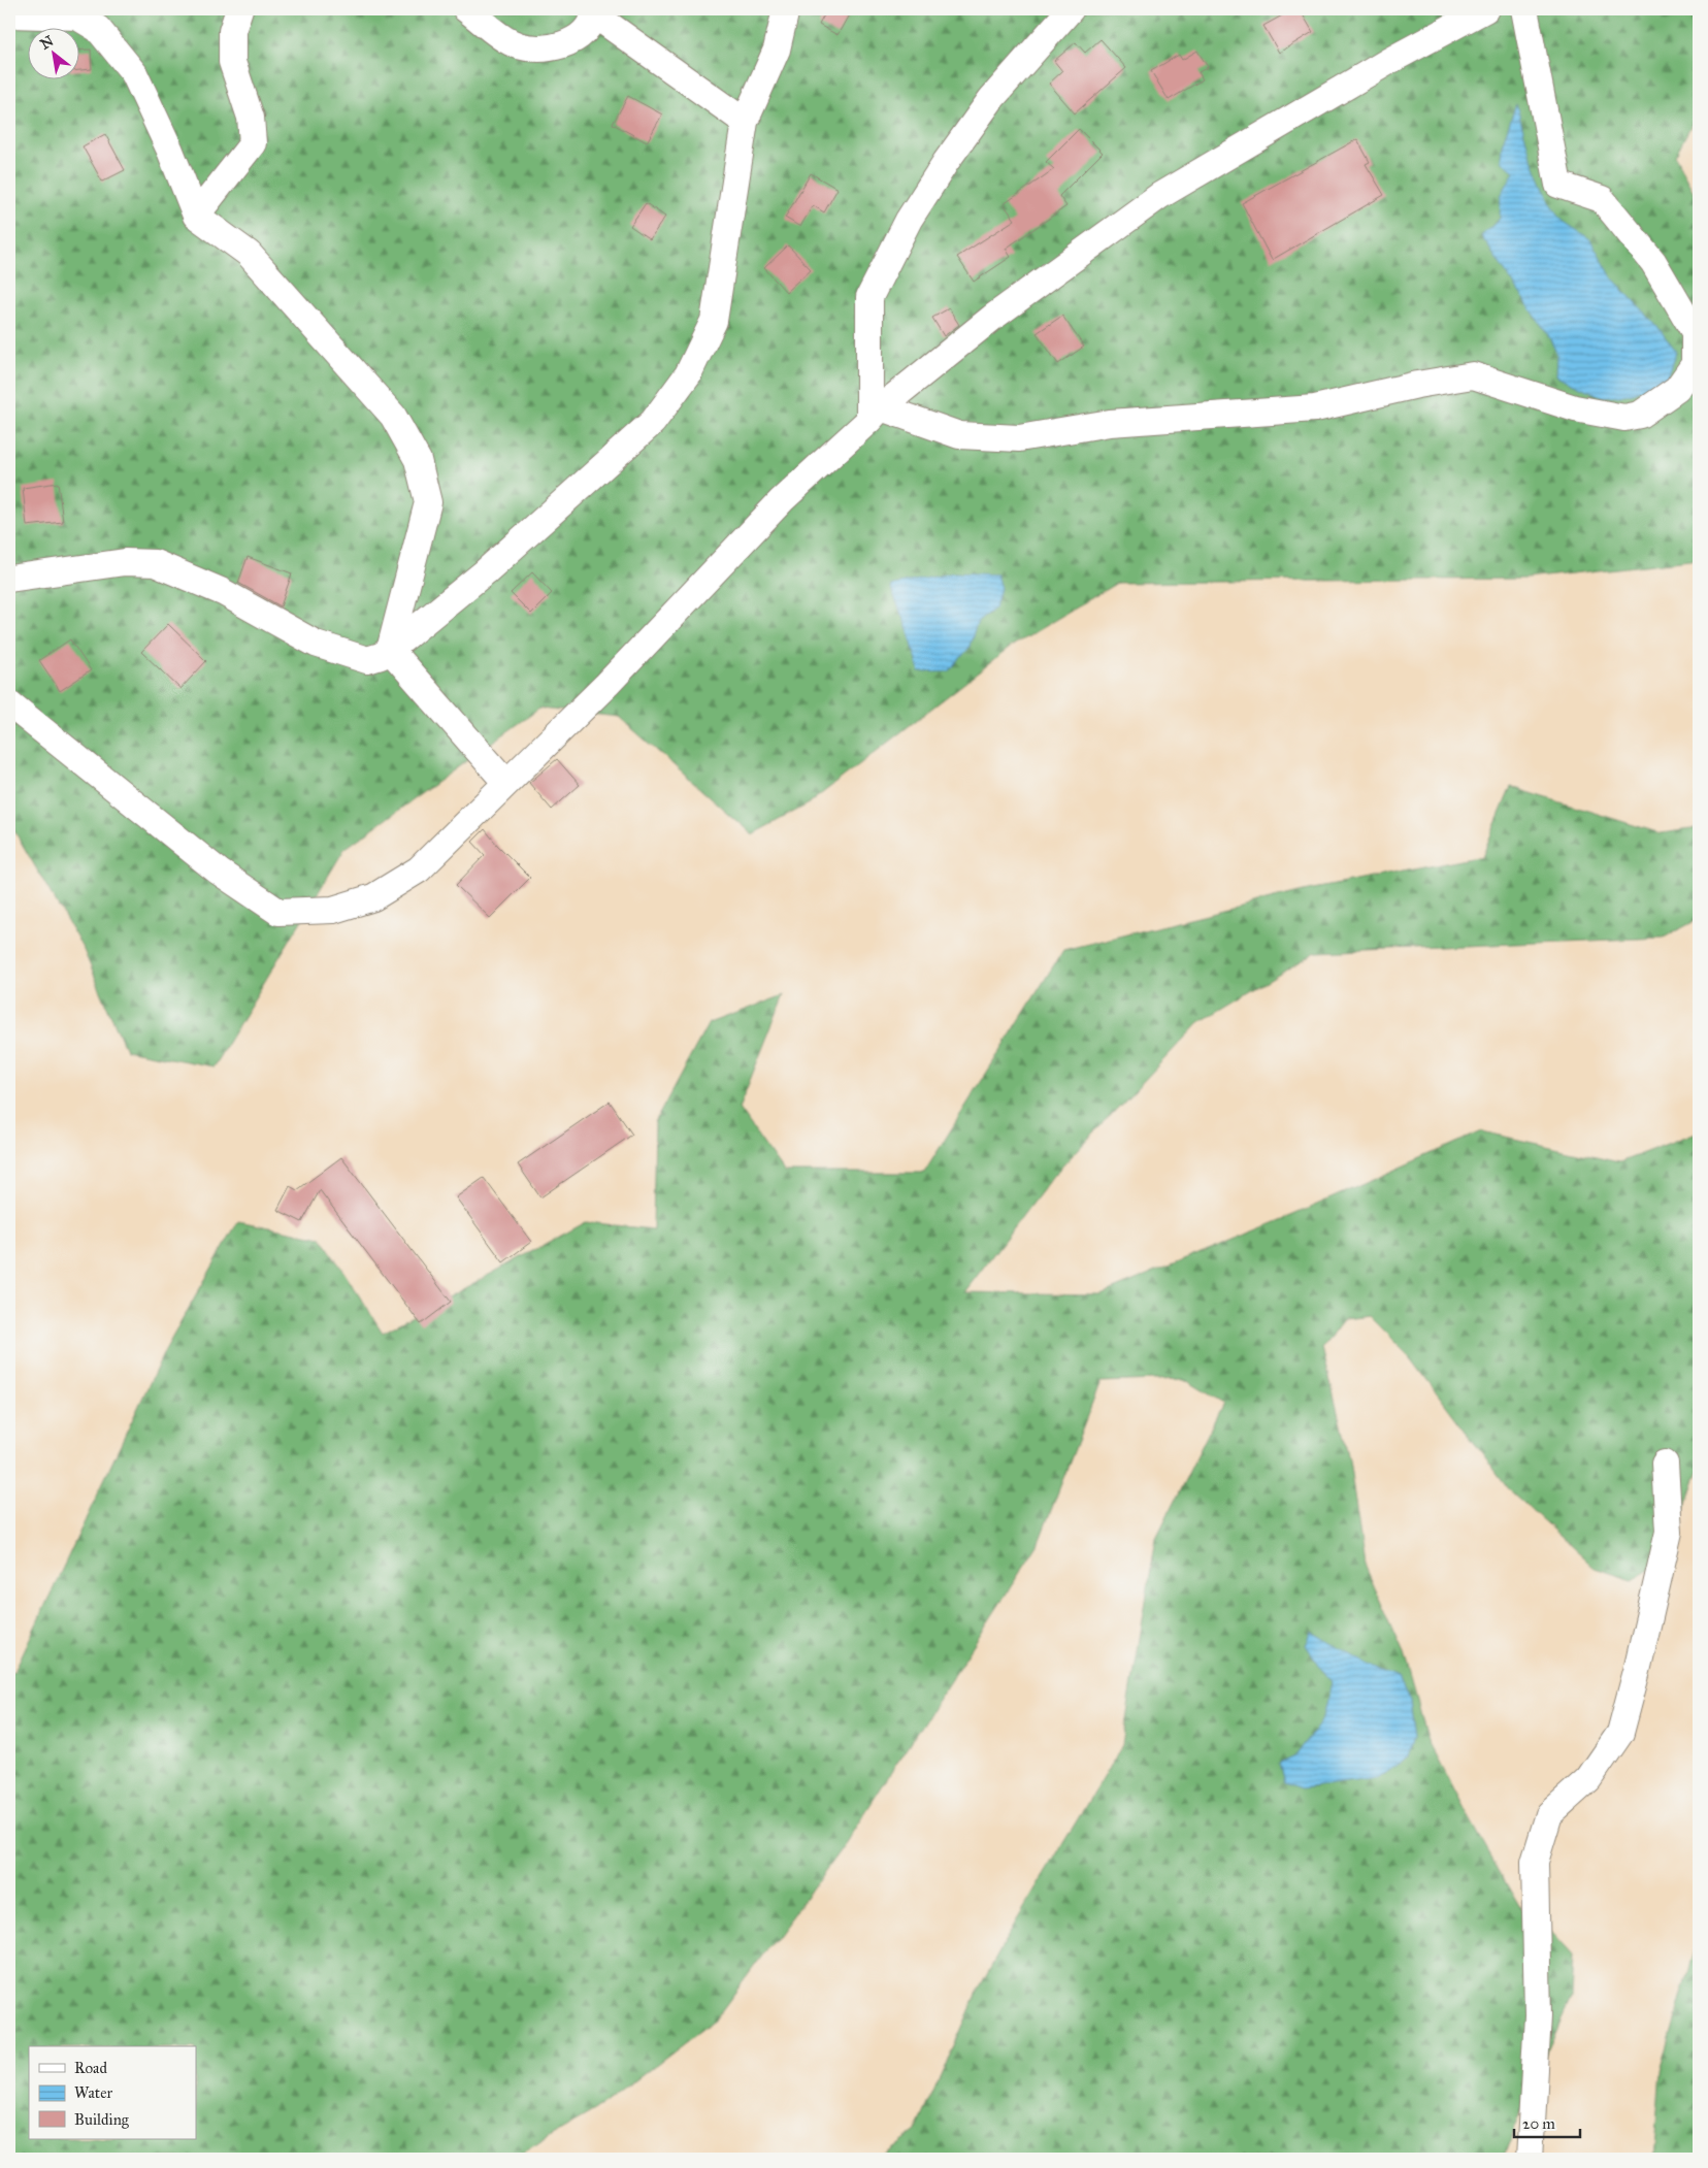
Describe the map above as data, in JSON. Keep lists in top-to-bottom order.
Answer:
{
  "legend": ["Road", "Water", "Building"],
  "scale_bar": "20 m",
  "north": "top left"
}
